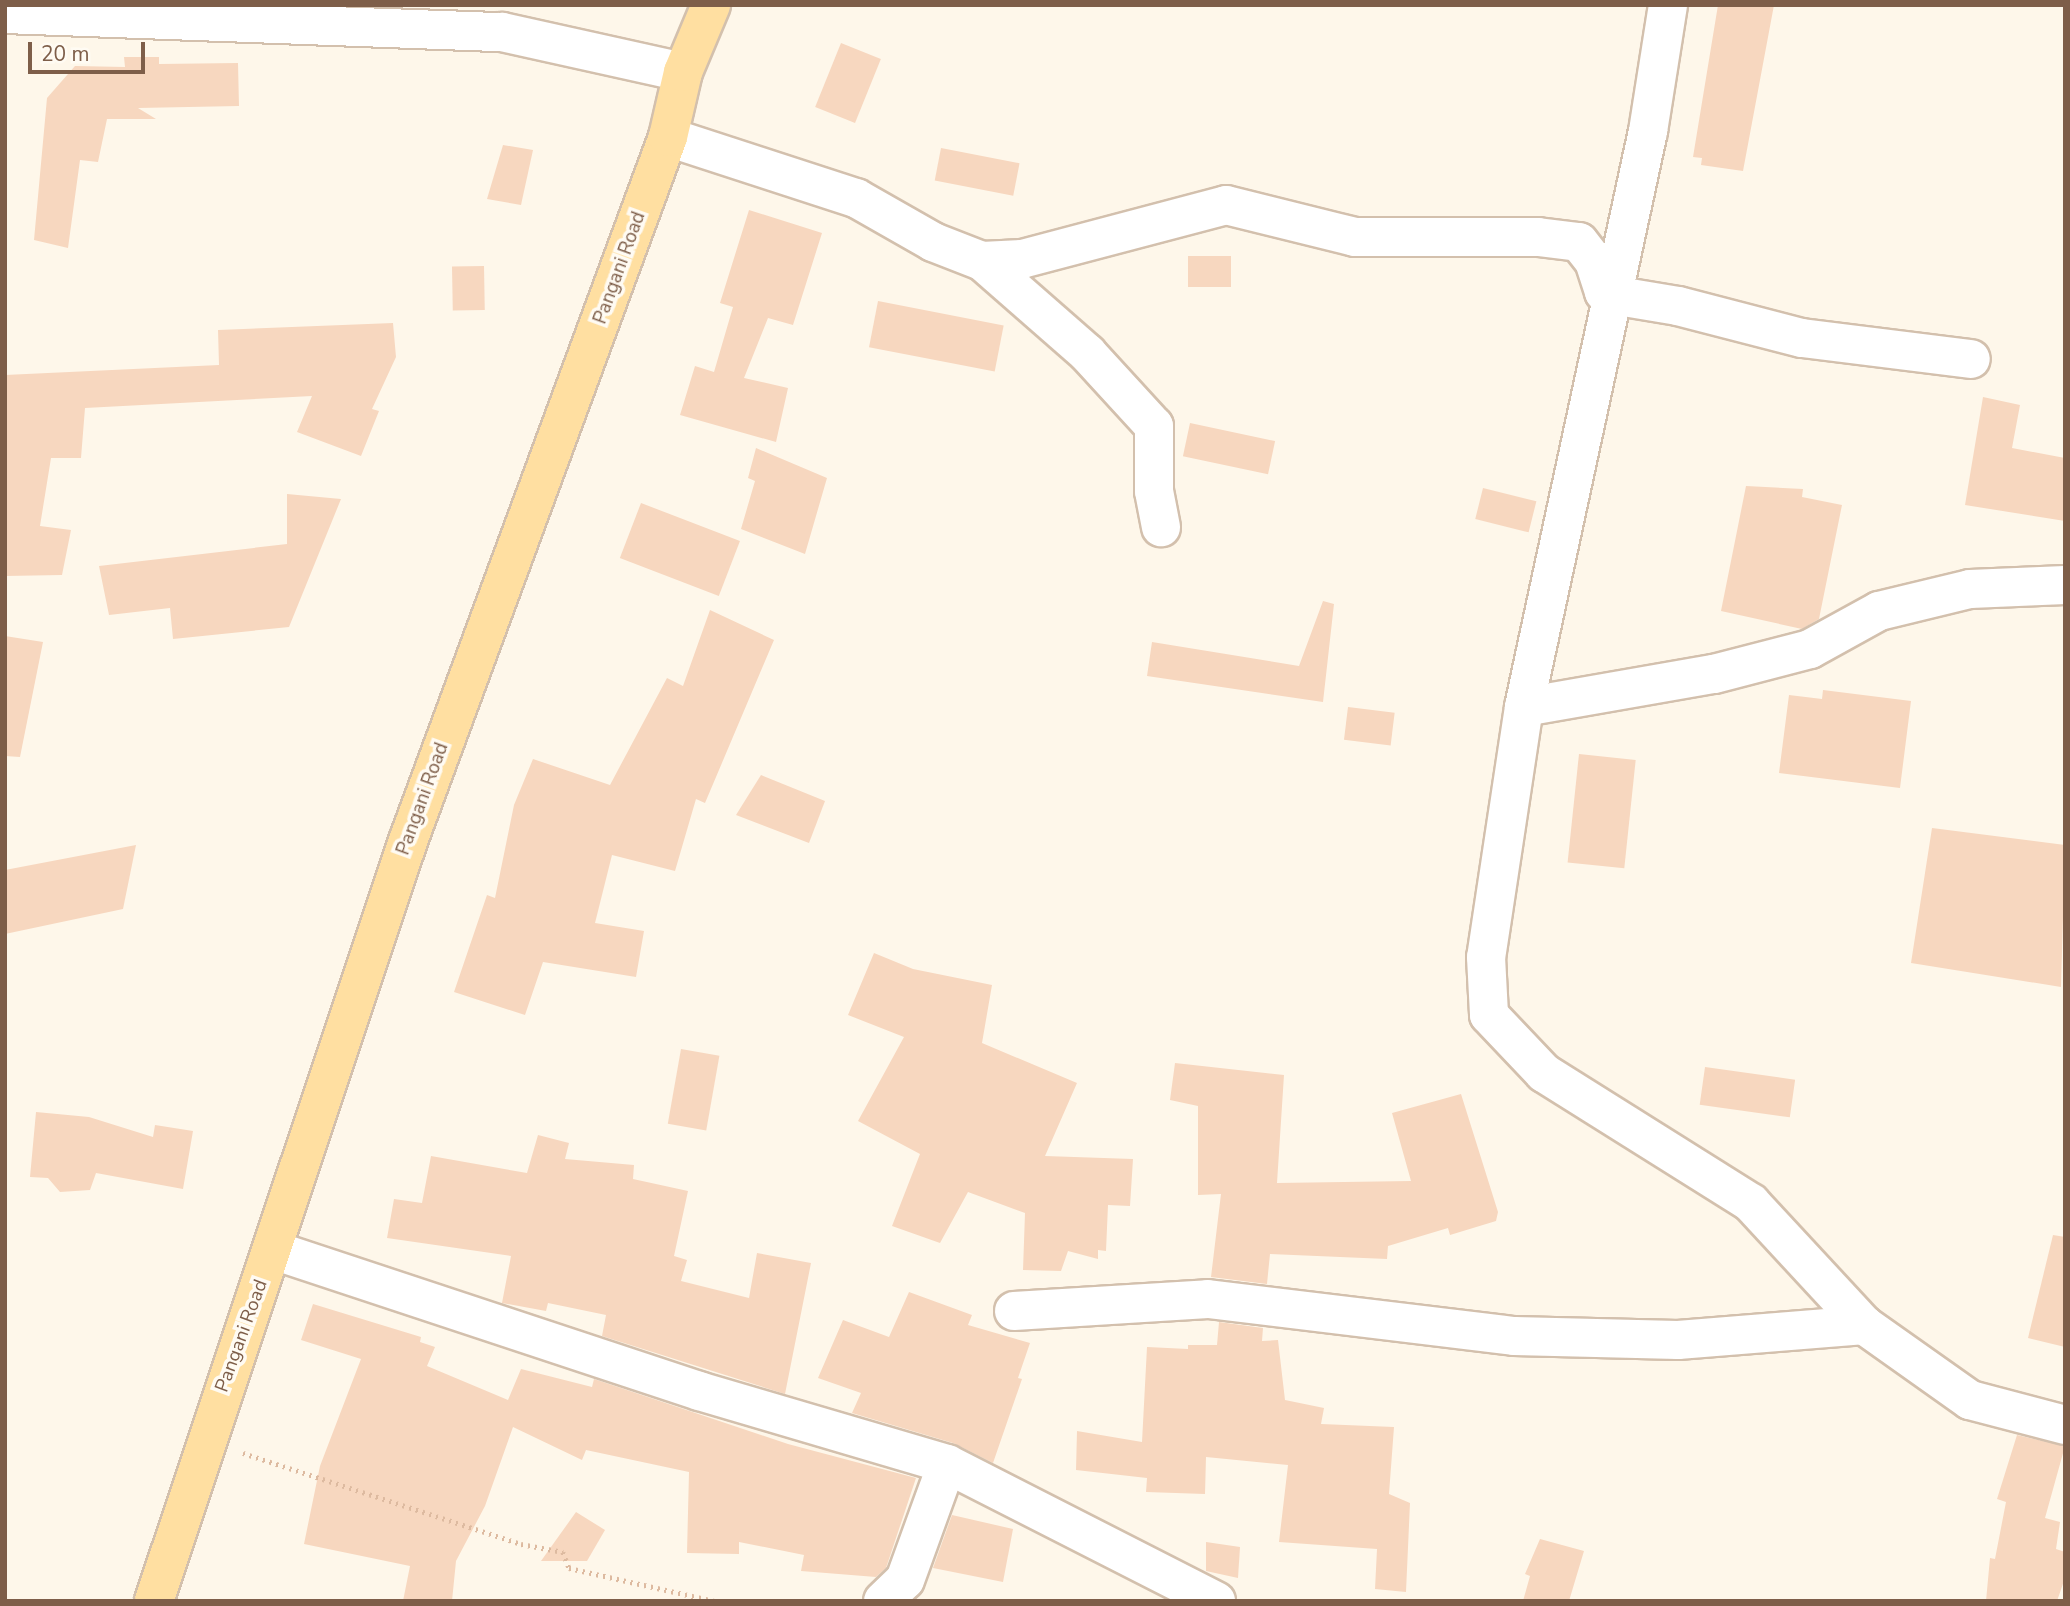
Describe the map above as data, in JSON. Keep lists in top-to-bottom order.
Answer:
{
  "streets": {
    "main road": ["Pangani Road"]
  },
  "scale_bar": "20 m"
}
